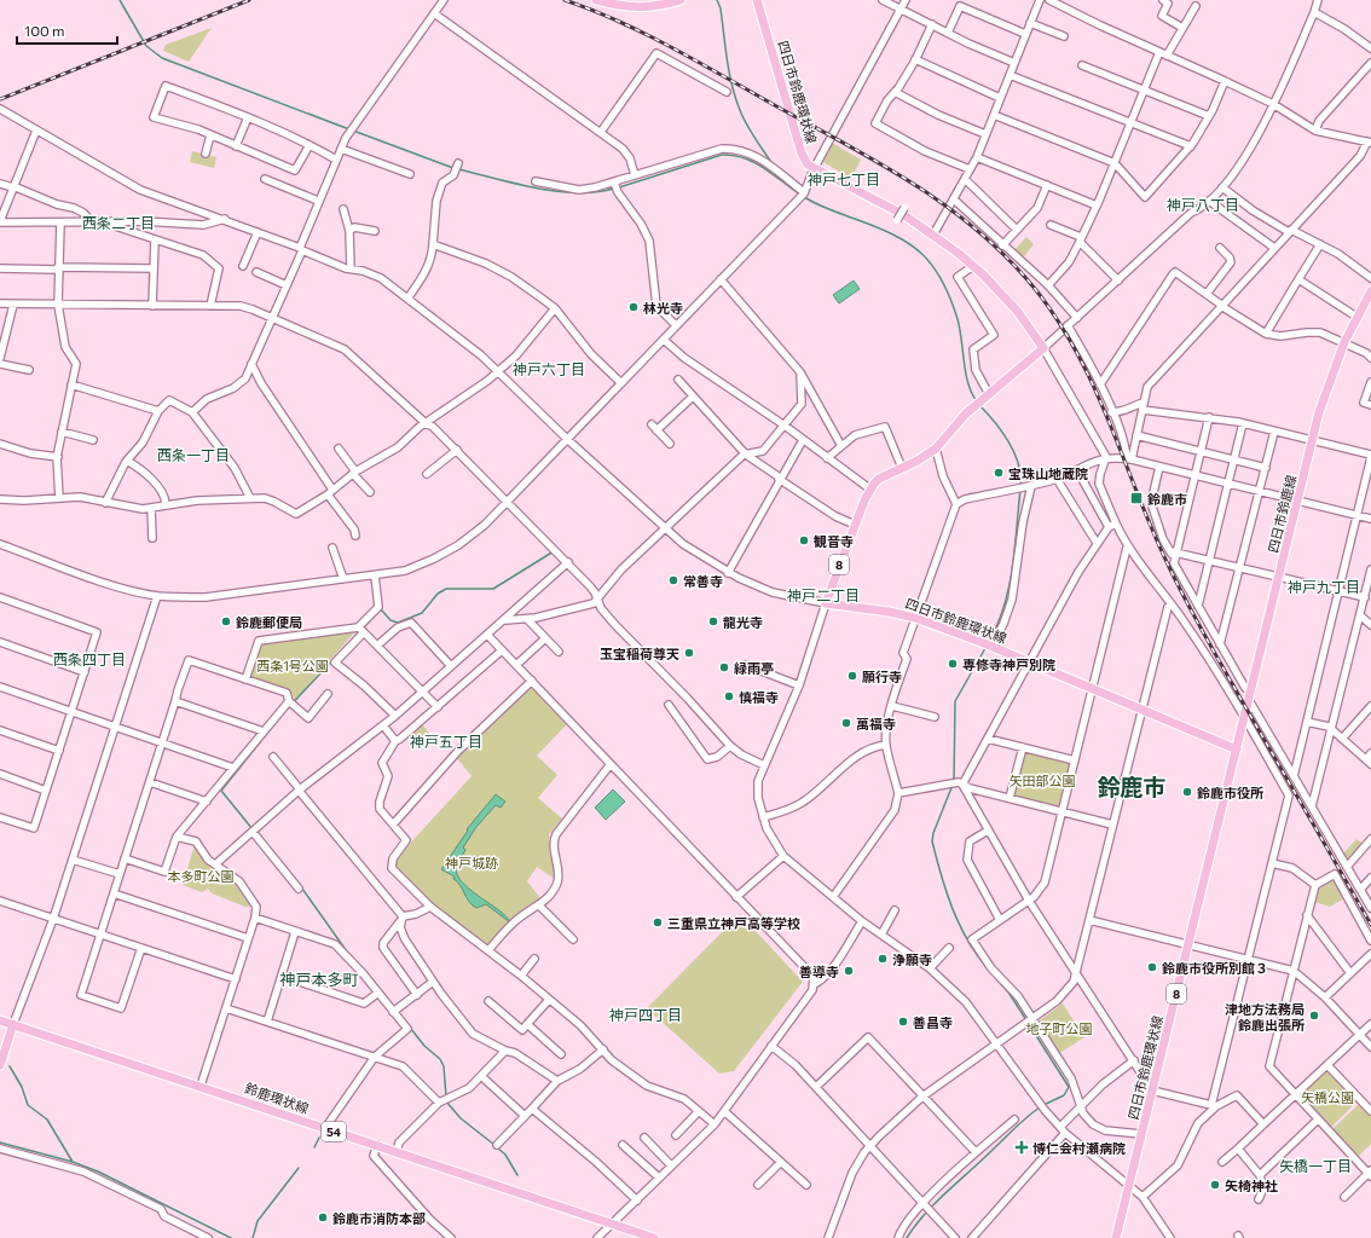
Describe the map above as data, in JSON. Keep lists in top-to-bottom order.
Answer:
{
  "streets": {
    "main road": [
      "四日市鈴鹿環状線",
      "四日市鈴鹿線",
      "8",
      "鈴鹿環状線",
      "54"
    ]
  },
  "crossings": [
    ["四日市鈴鹿環状線", "四日市鈴鹿線"],
    ["四日市鈴鹿環状線", "8"]
  ],
  "districts": [
    "神戸七丁目",
    "神戸八丁目",
    "西条二丁目",
    "神戸六丁目",
    "西条一丁目",
    "神戸九丁目",
    "神戸二丁目",
    "西条四丁目",
    "神戸五丁目",
    "鈴鹿市",
    "神戸本多町",
    "神戸四丁目",
    "矢橋一丁目"
  ],
  "parks": [
    "西条1号公園",
    "矢田部公園",
    "神戸城跡",
    "本多町公園",
    "地子町公園",
    "矢橋公園"
  ],
  "places": {
    "other": [
      "林光寺",
      "宝珠山地蔵院",
      "観音寺",
      "常善寺",
      "鈴鹿郵便局",
      "龍光寺",
      "玉宝稲荷尊天",
      "専修寺神戸別院",
      "緑雨亭",
      "願行寺",
      "慎福寺",
      "萬福寺",
      "鈴鹿市役所",
      "三重県立神戸高等学校",
      "浄願寺",
      "鈴鹿市役所別館３",
      "善導寺",
      "津地方法務局 鈴鹿出張所",
      "善昌寺",
      "矢椅神社",
      "鈴鹿市消防本部"
    ],
    "transit": ["鈴鹿市"],
    "health": ["博仁会村瀬病院"]
  },
  "scale_bar": "100 m"
}
